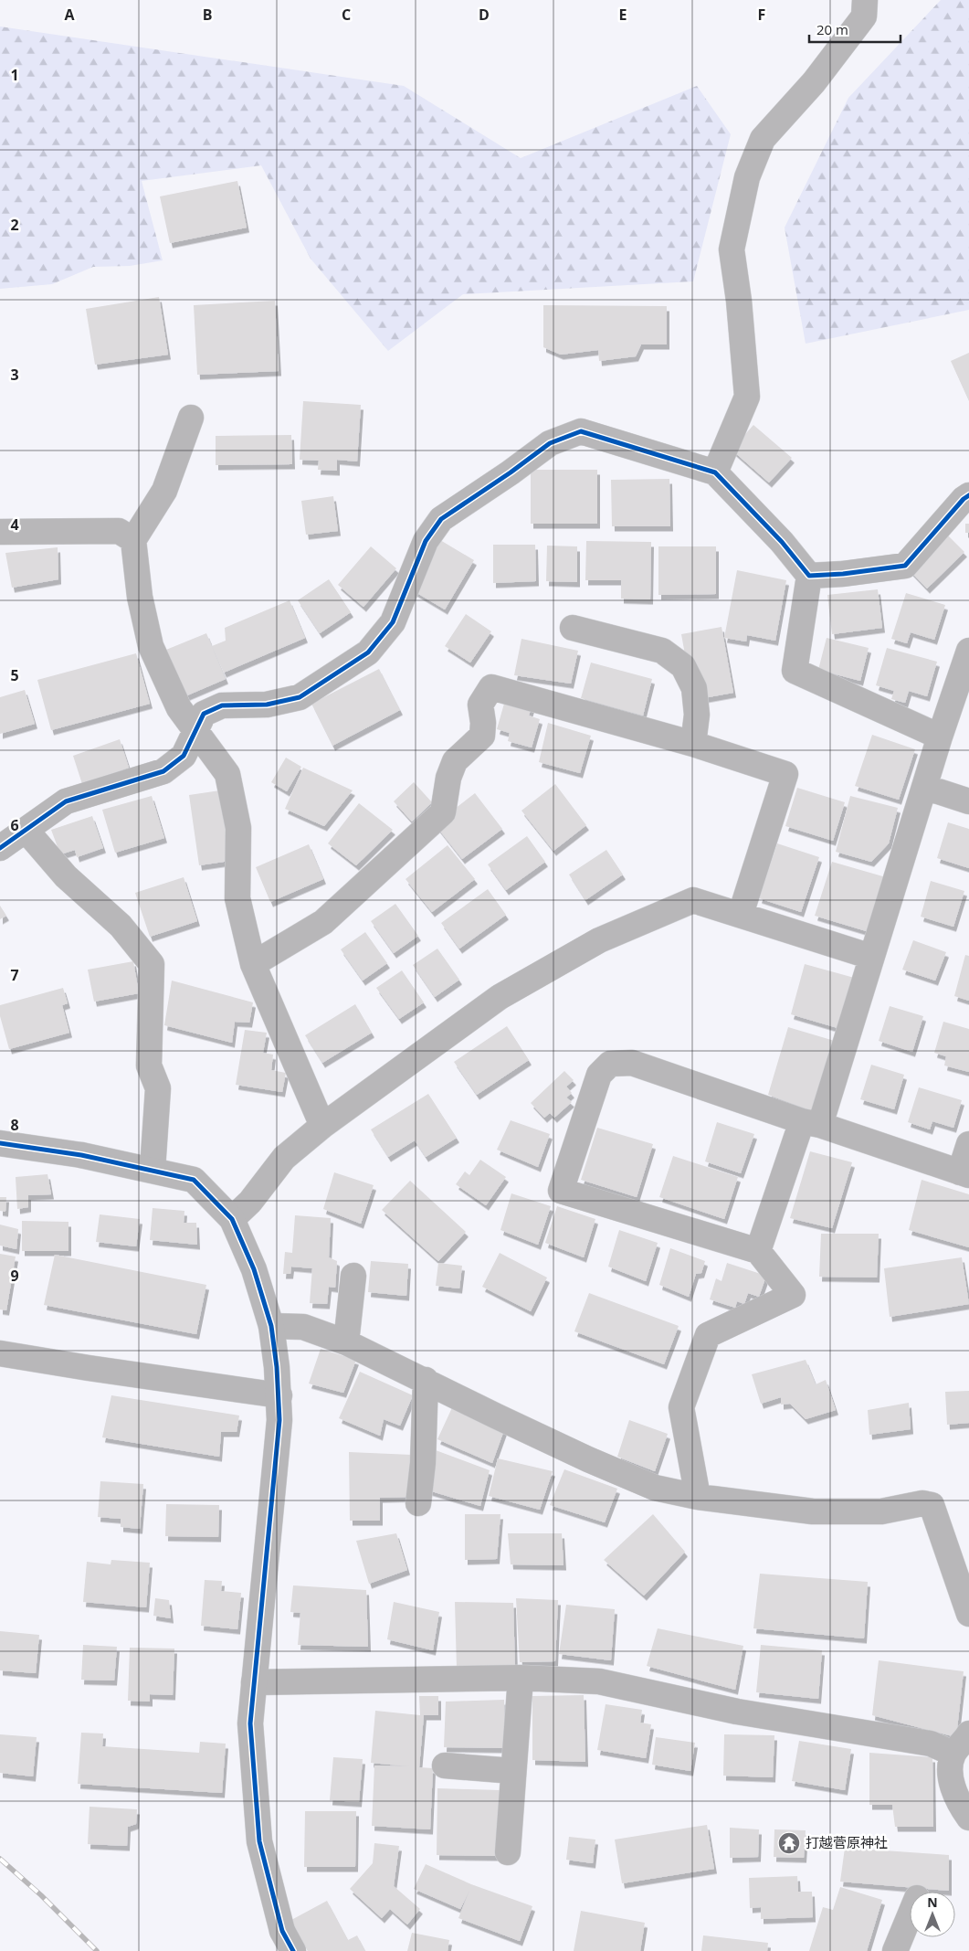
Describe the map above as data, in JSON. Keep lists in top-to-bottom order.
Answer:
{
  "places": {
    "temple": ["打越菅原神社"]
  },
  "scale_bar": "20 m",
  "north": "top",
  "grid": {
    "columns": [
      "A",
      "B",
      "C",
      "D",
      "E",
      "F"
    ],
    "rows": [
      "1",
      "2",
      "3",
      "4",
      "5",
      "6",
      "7",
      "8",
      "9"
    ]
  }
}
